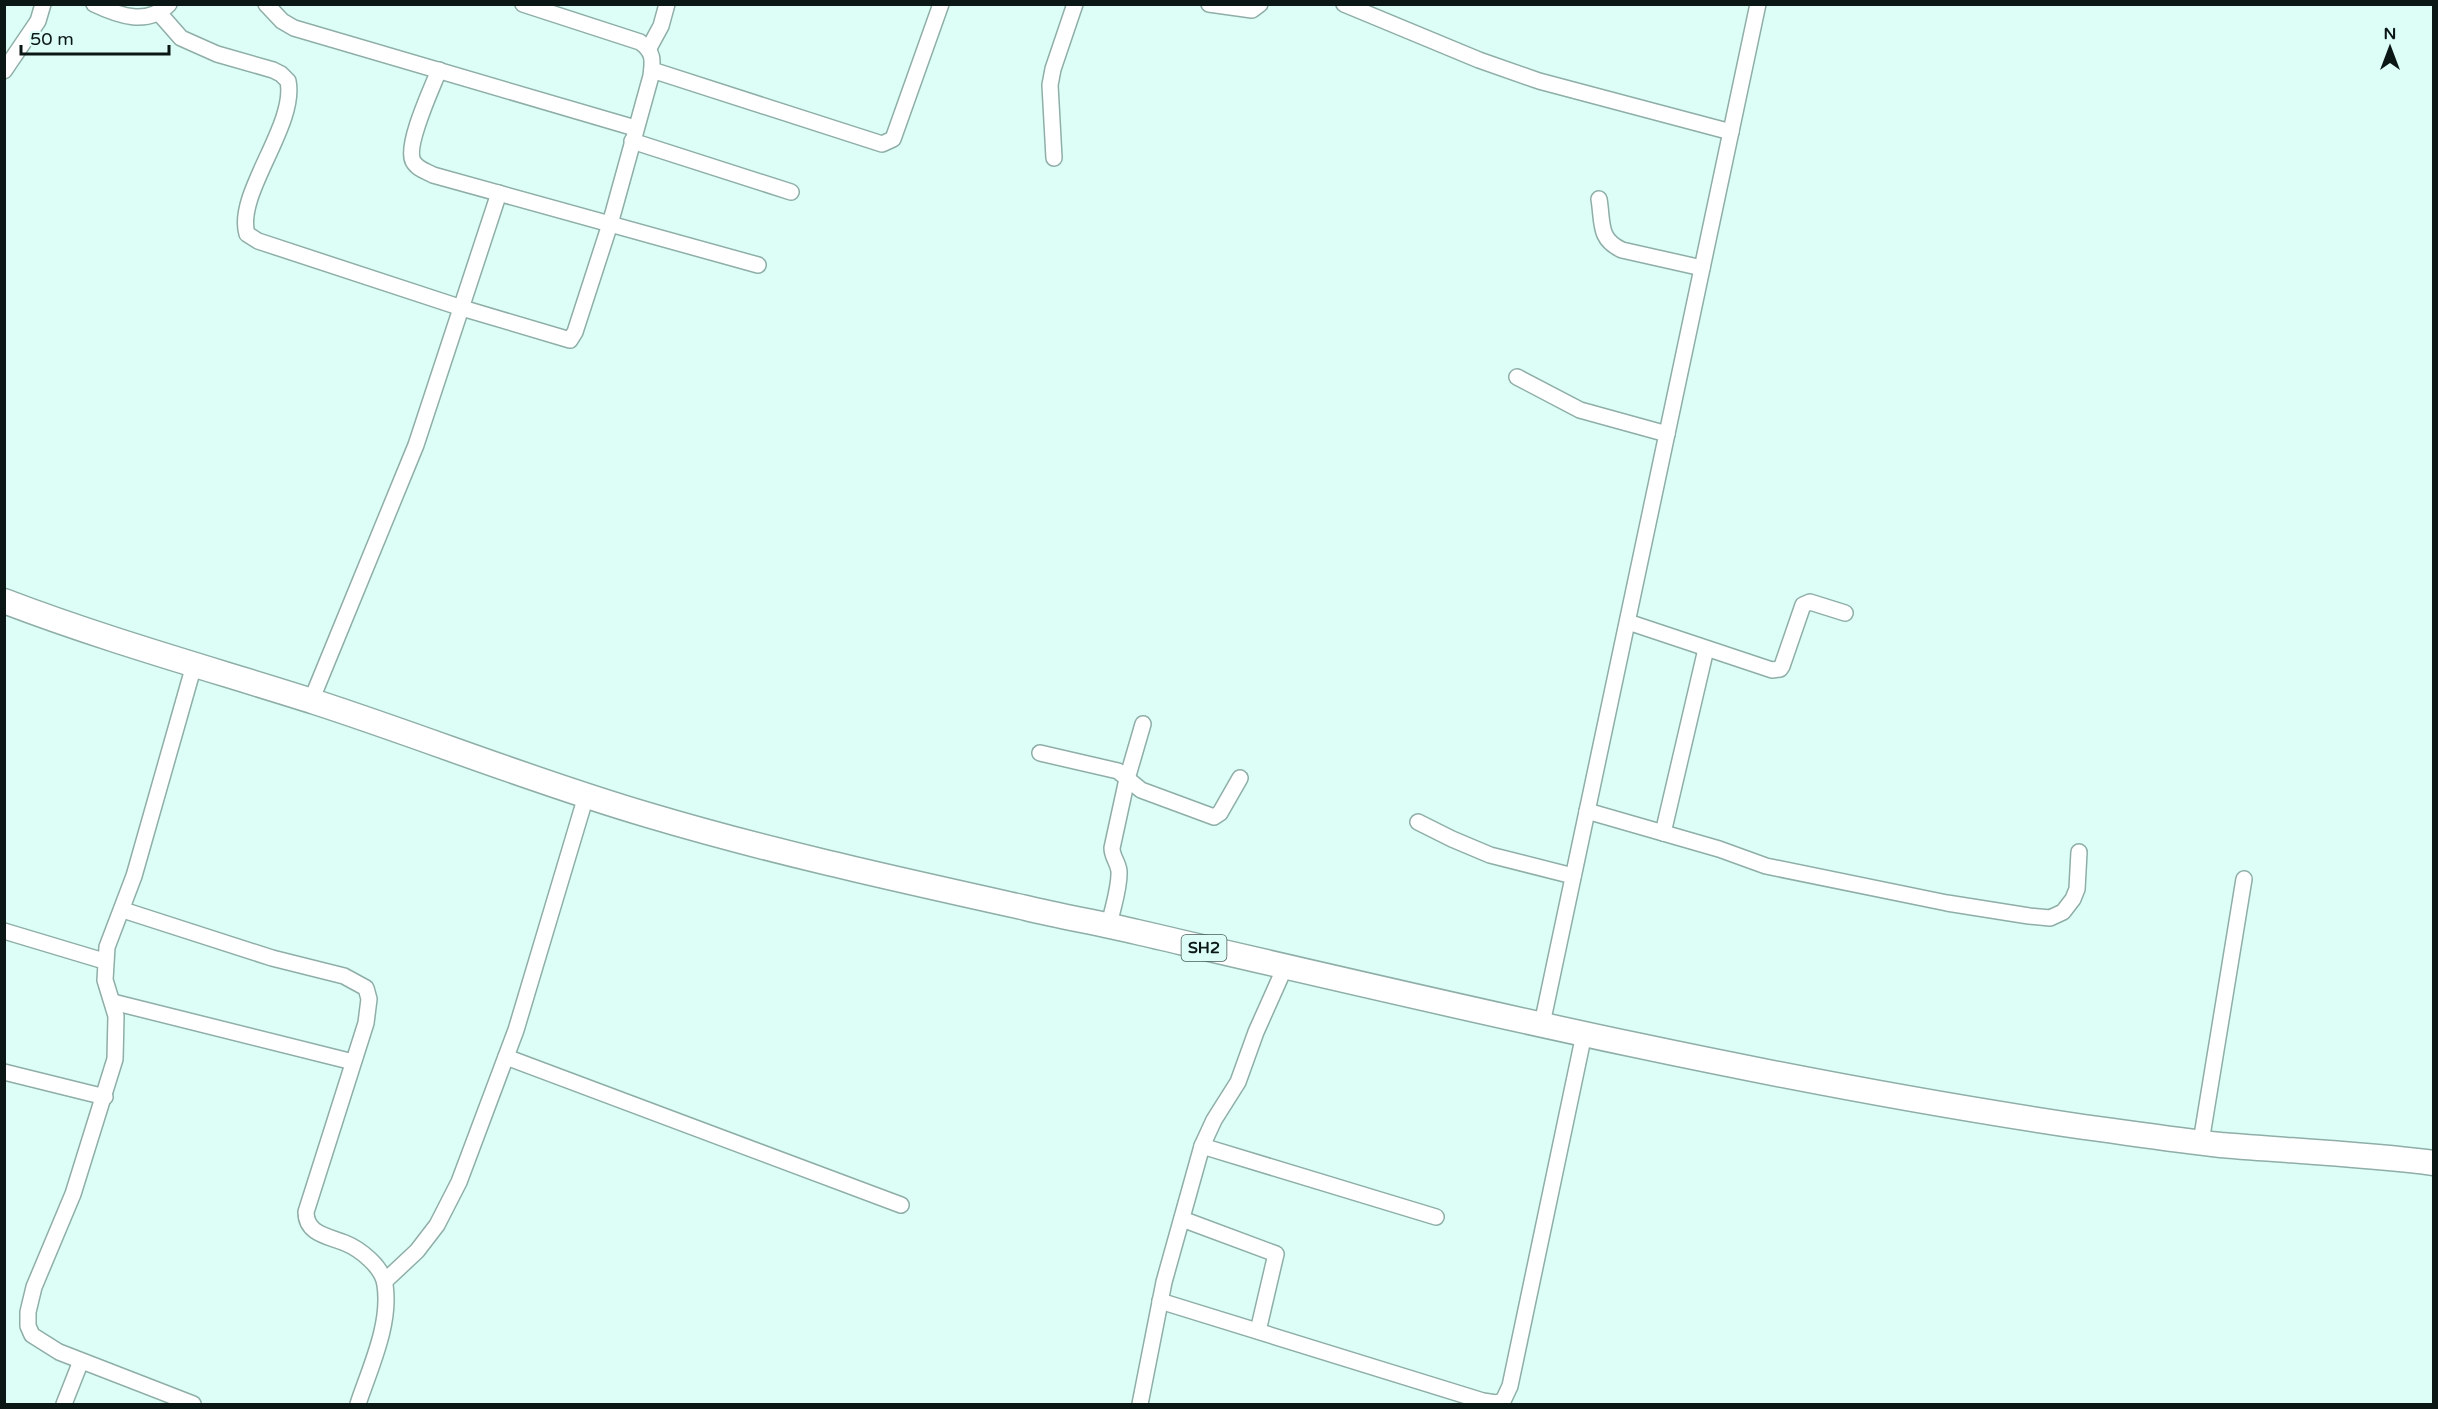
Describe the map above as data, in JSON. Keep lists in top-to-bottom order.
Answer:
{
  "streets": {
    "main road": ["SH2"]
  },
  "scale_bar": "50 m",
  "north": "top"
}
